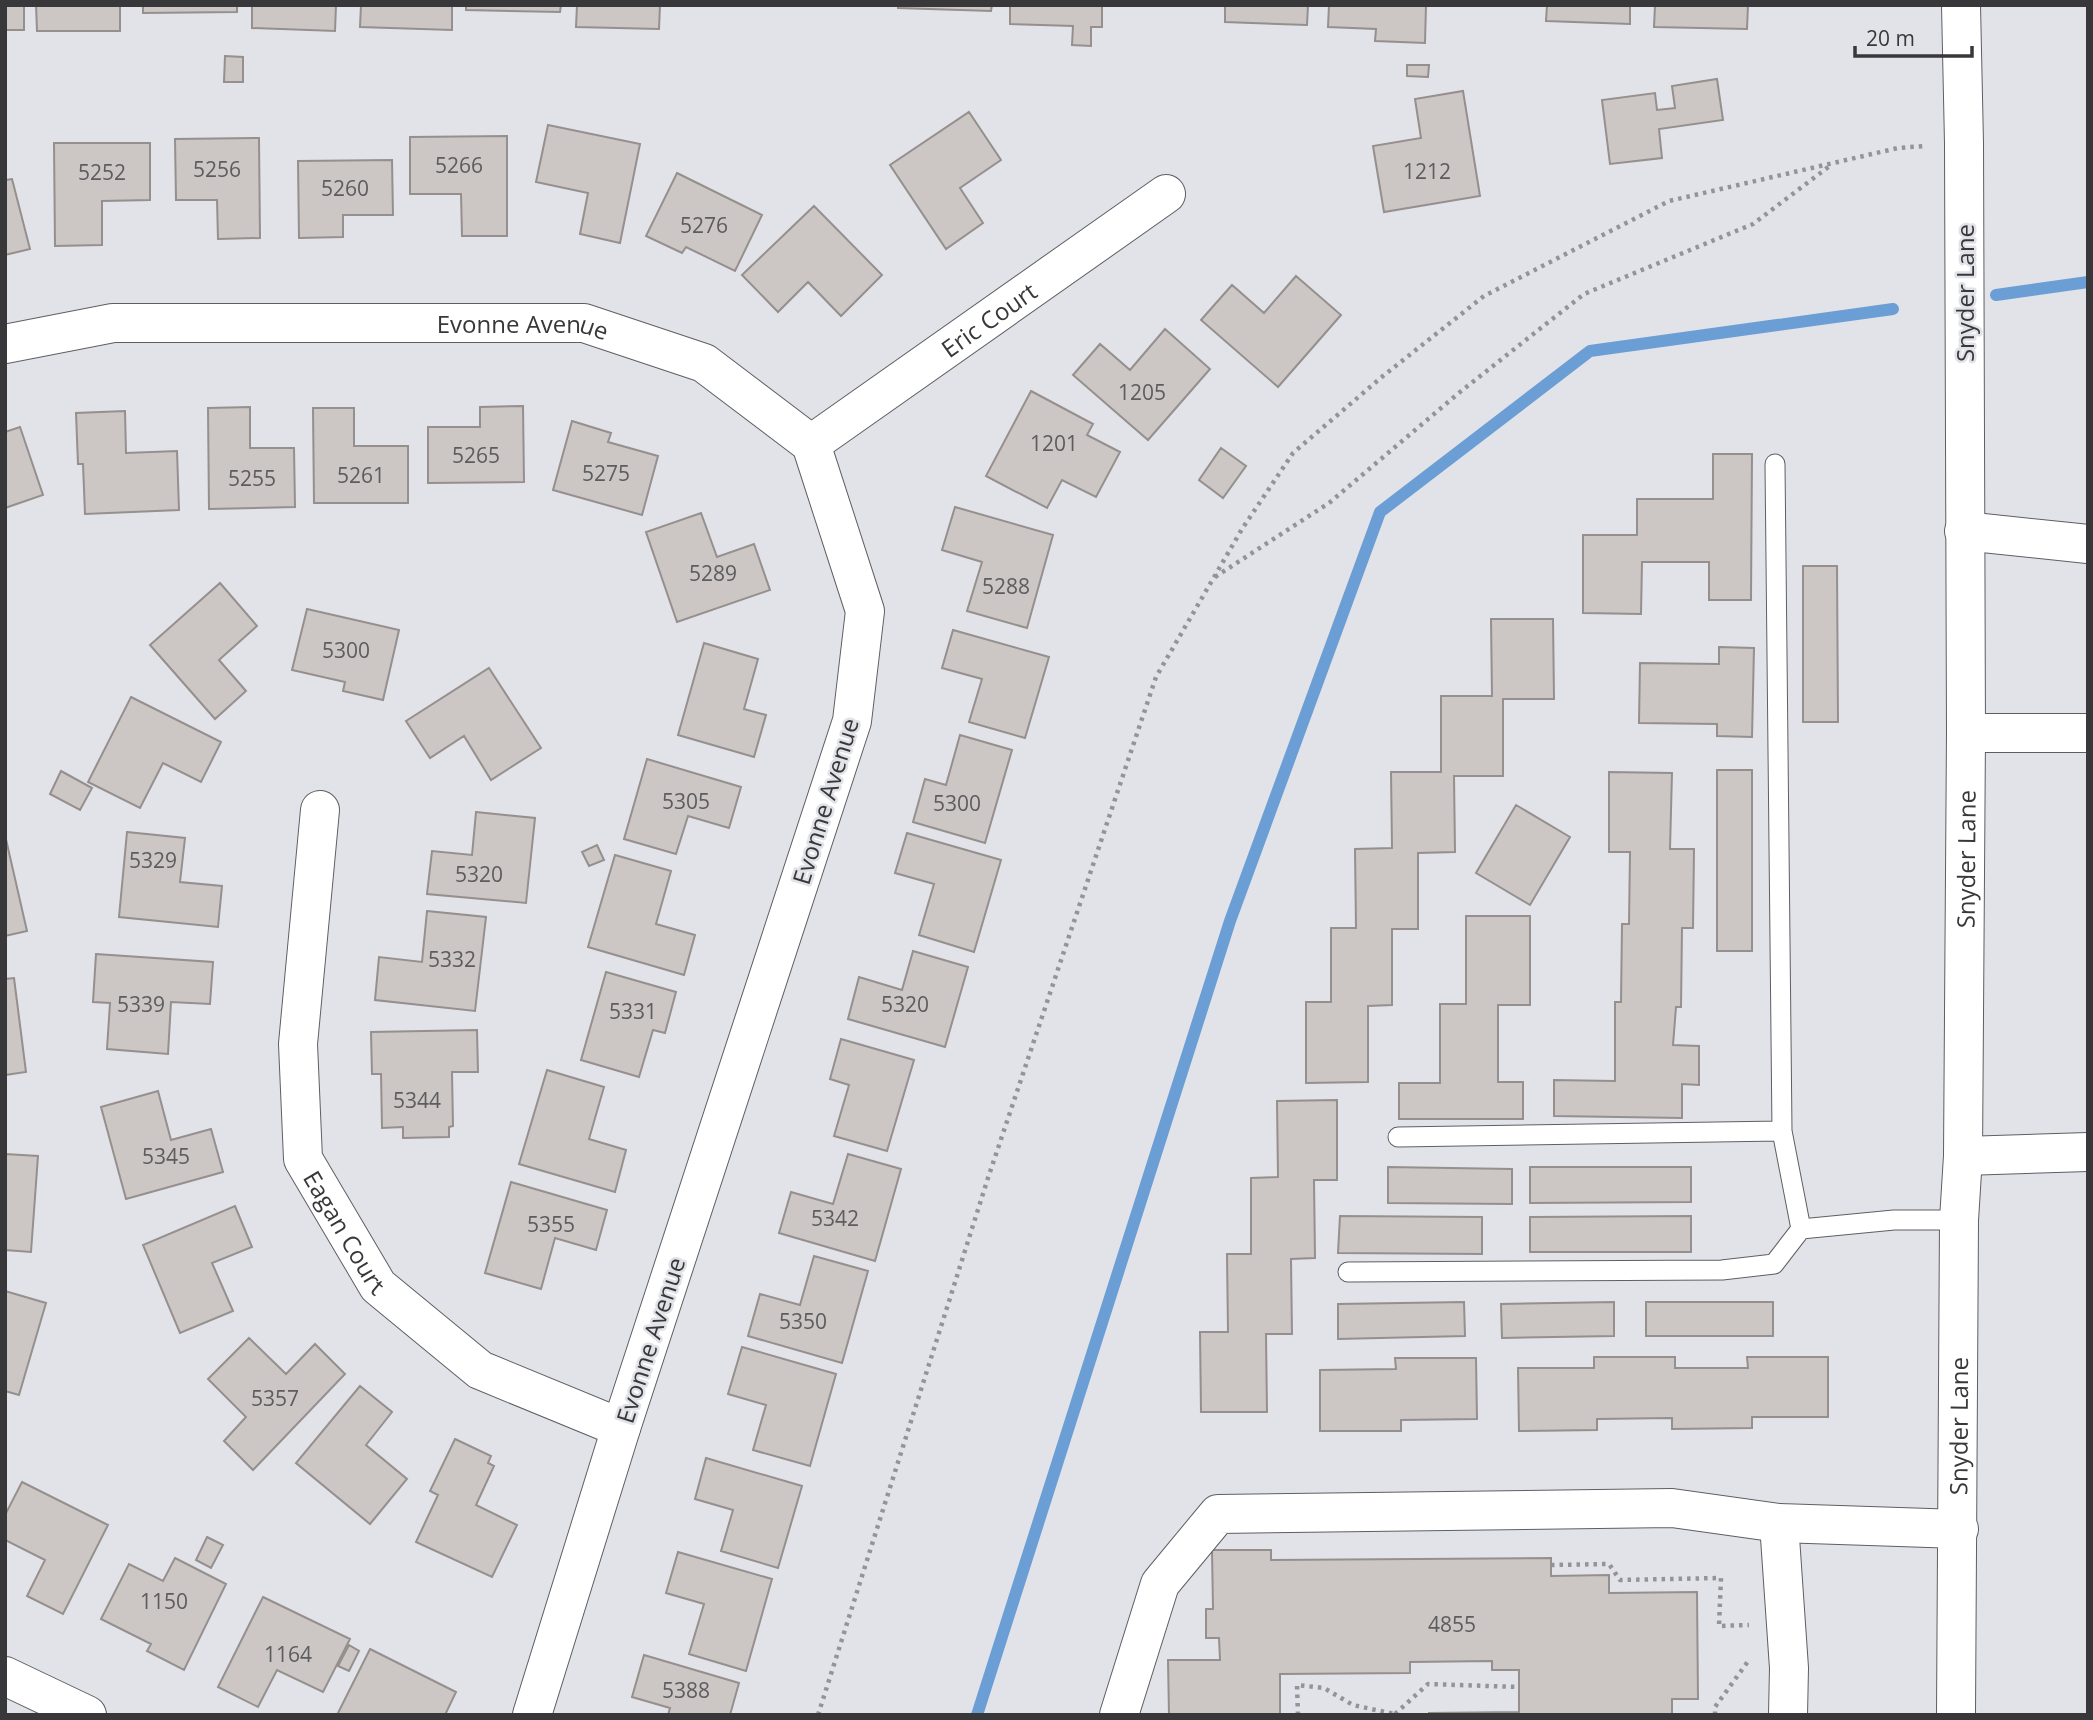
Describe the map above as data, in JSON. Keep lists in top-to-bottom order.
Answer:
{
  "streets": {
    "street": [
      "Snyder Lane",
      "Eric Court",
      "Evonne Avenue",
      "Eagan Court"
    ]
  },
  "crossings": [
    ["Eric Court", "Evonne Avenue"],
    ["Evonne Avenue", "Eagan Court"]
  ],
  "house_numbers": [
    "5266",
    "5256",
    "1212",
    "5252",
    "5260",
    "5276",
    "1205",
    "1201",
    "5265",
    "5275",
    "5261",
    "5255",
    "5289",
    "5288",
    "5300",
    "5305",
    "5300",
    "5329",
    "5320",
    "5332",
    "5339",
    "5320",
    "5331",
    "5344",
    "5345",
    "5342",
    "5355",
    "5350",
    "5357",
    "1150",
    "4855",
    "1164",
    "5388"
  ],
  "scale_bar": "20 m"
}
